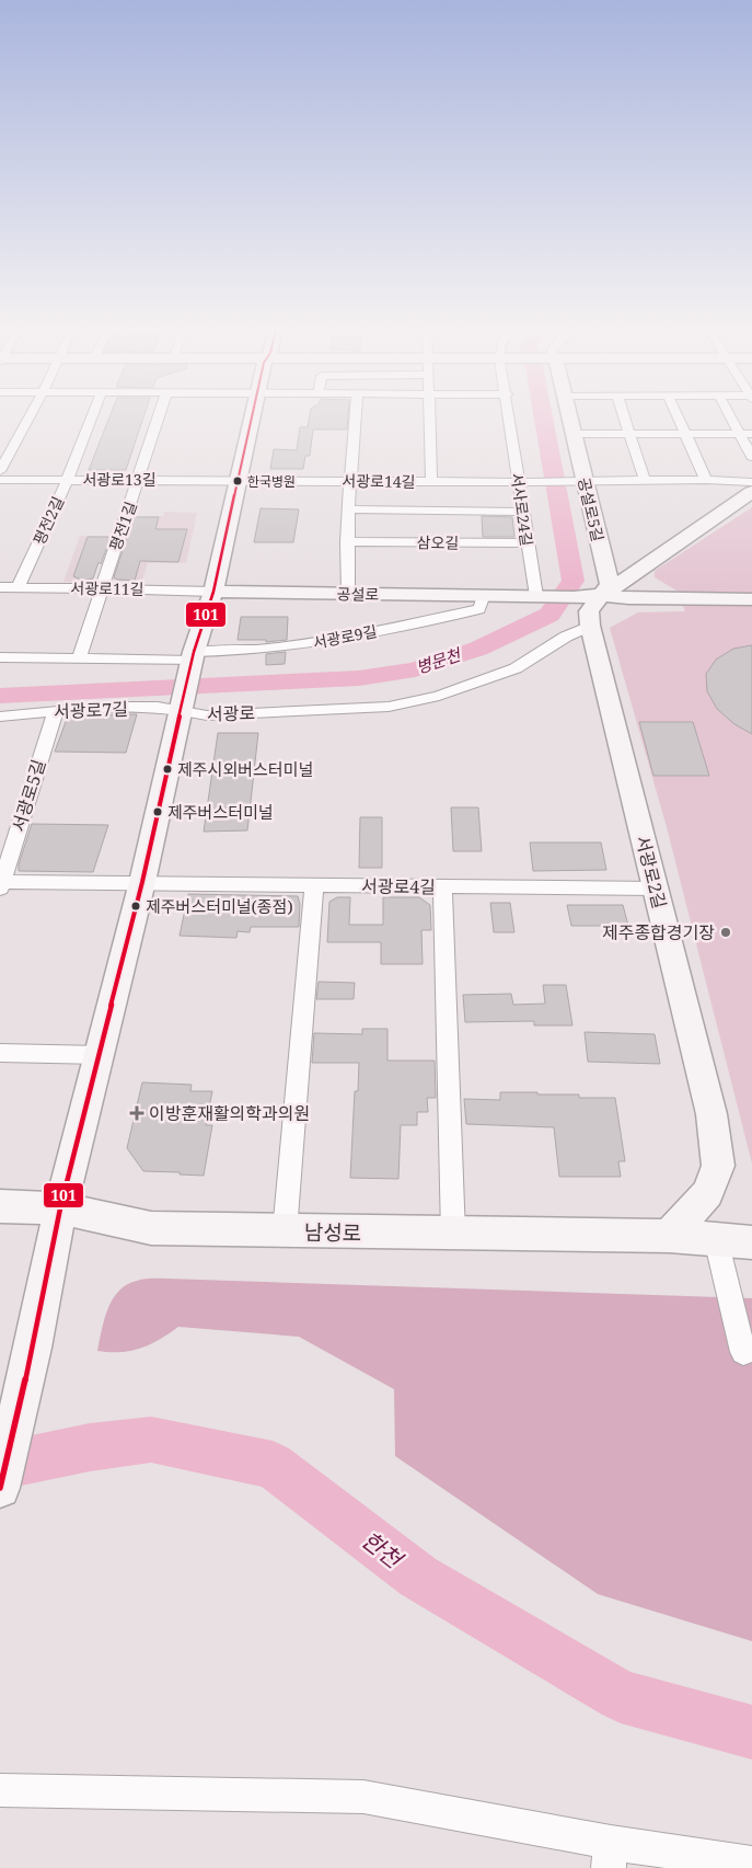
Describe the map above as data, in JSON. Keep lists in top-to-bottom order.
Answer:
{
  "streets": {
    "street": [
      "서광로13길",
      "서광로14길",
      "서사로24길",
      "공설로5길",
      "평전2길",
      "평전1길",
      "삼오길",
      "서광로11길",
      "공설로",
      "서광로9길",
      "서광로7길",
      "서광로",
      "서광로5길",
      "서광로2길",
      "서광로4길",
      "남성로"
    ]
  },
  "crossings": [
    ["서광로13길", "서광로14길"],
    ["서광로13길", "평전2길"],
    ["서광로13길", "평전1길"],
    ["서광로14길", "서사로24길"],
    ["서광로14길", "공설로5길"],
    ["서사로24길", "삼오길"],
    ["서사로24길", "공설로"],
    ["공설로5길", "공설로"],
    ["공설로5길", "서광로2길"],
    ["평전2길", "서광로11길"],
    ["평전1길", "서광로11길"],
    ["평전1길", "서광로9길"],
    ["서광로11길", "공설로"],
    ["공설로", "서광로9길"],
    ["공설로", "서광로2길"],
    ["서광로7길", "서광로"],
    ["서광로7길", "서광로5길"],
    ["서광로", "서광로5길"],
    ["서광로", "서광로2길"],
    ["서광로", "서광로4길"],
    ["서광로", "남성로"],
    ["서광로5길", "서광로4길"],
    ["서광로2길", "서광로4길"],
    ["서광로2길", "남성로"]
  ],
  "water": ["병문천", "한천"],
  "places": {
    "other": [
      "한국병원",
      "제주시외버스터미널",
      "제주버스터미널",
      "제주버스터미널(종점)",
      "제주종합경기장"
    ],
    "health": ["이방훈재활의학과의원"]
  },
  "lines": ["transit line 101"]
}
